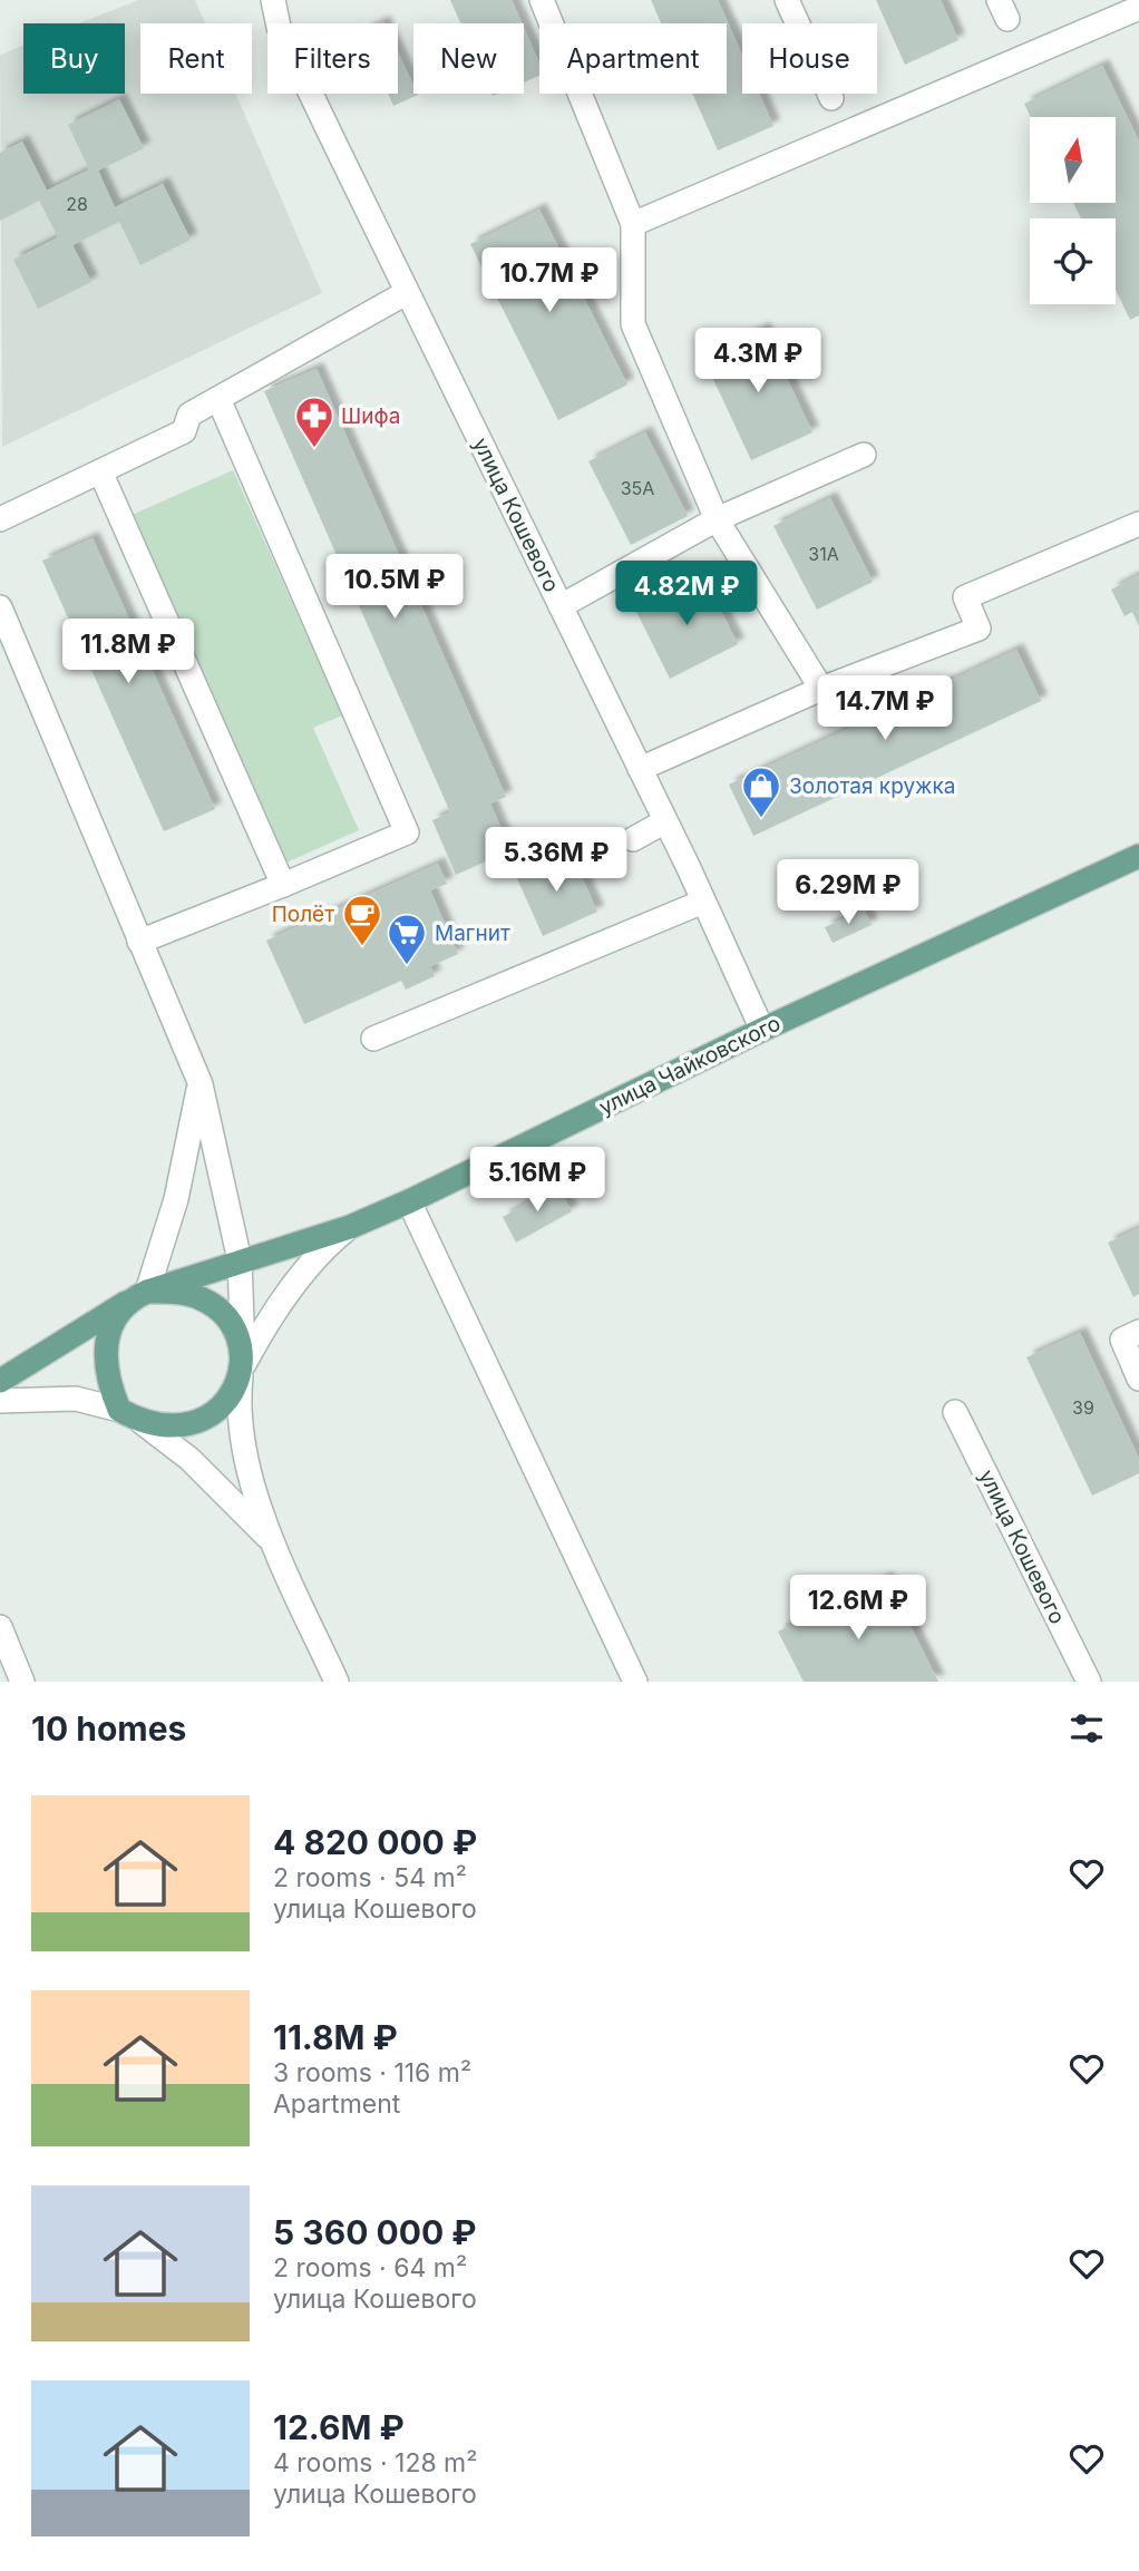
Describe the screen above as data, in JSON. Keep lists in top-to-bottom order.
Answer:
{
  "streets": {
    "main road": ["улица Чайковского"],
    "street": ["улица Кошевого"]
  },
  "crossings": [
    ["улица Кошевого", "улица Чайковского"]
  ],
  "places": {
    "pharmacy": ["Шифа"],
    "shop": ["Золотая кружка"],
    "cafe": ["Полёт"],
    "supermarket": ["Магнит"]
  },
  "house_numbers": [
    "28",
    "35А",
    "31А",
    "39"
  ],
  "north": "top",
  "page": {
    "chip": [
      "Buy",
      "Rent",
      "Filters",
      "New",
      "Apartment",
      "House"
    ],
    "price": [
      "10.7M ₽",
      "4.3M ₽",
      "10.5M ₽",
      "4.82M ₽",
      "11.8M ₽",
      "14.7M ₽",
      "5.36M ₽",
      "6.29M ₽",
      "5.16M ₽",
      "12.6M ₽"
    ],
    "heading": "10 homes",
    "list": [
      {
        "name": "4 820 000 ₽",
        "note": "2 rooms · 54 m² · улица Кошевого"
      },
      {
        "name": "11.8M ₽",
        "note": "3 rooms · 116 m² · Apartment"
      },
      {
        "name": "5 360 000 ₽",
        "note": "2 rooms · 64 m² · улица Кошевого"
      },
      {
        "name": "12.6M ₽",
        "note": "4 rooms · 128 m² · улица Кошевого"
      }
    ]
  }
}
